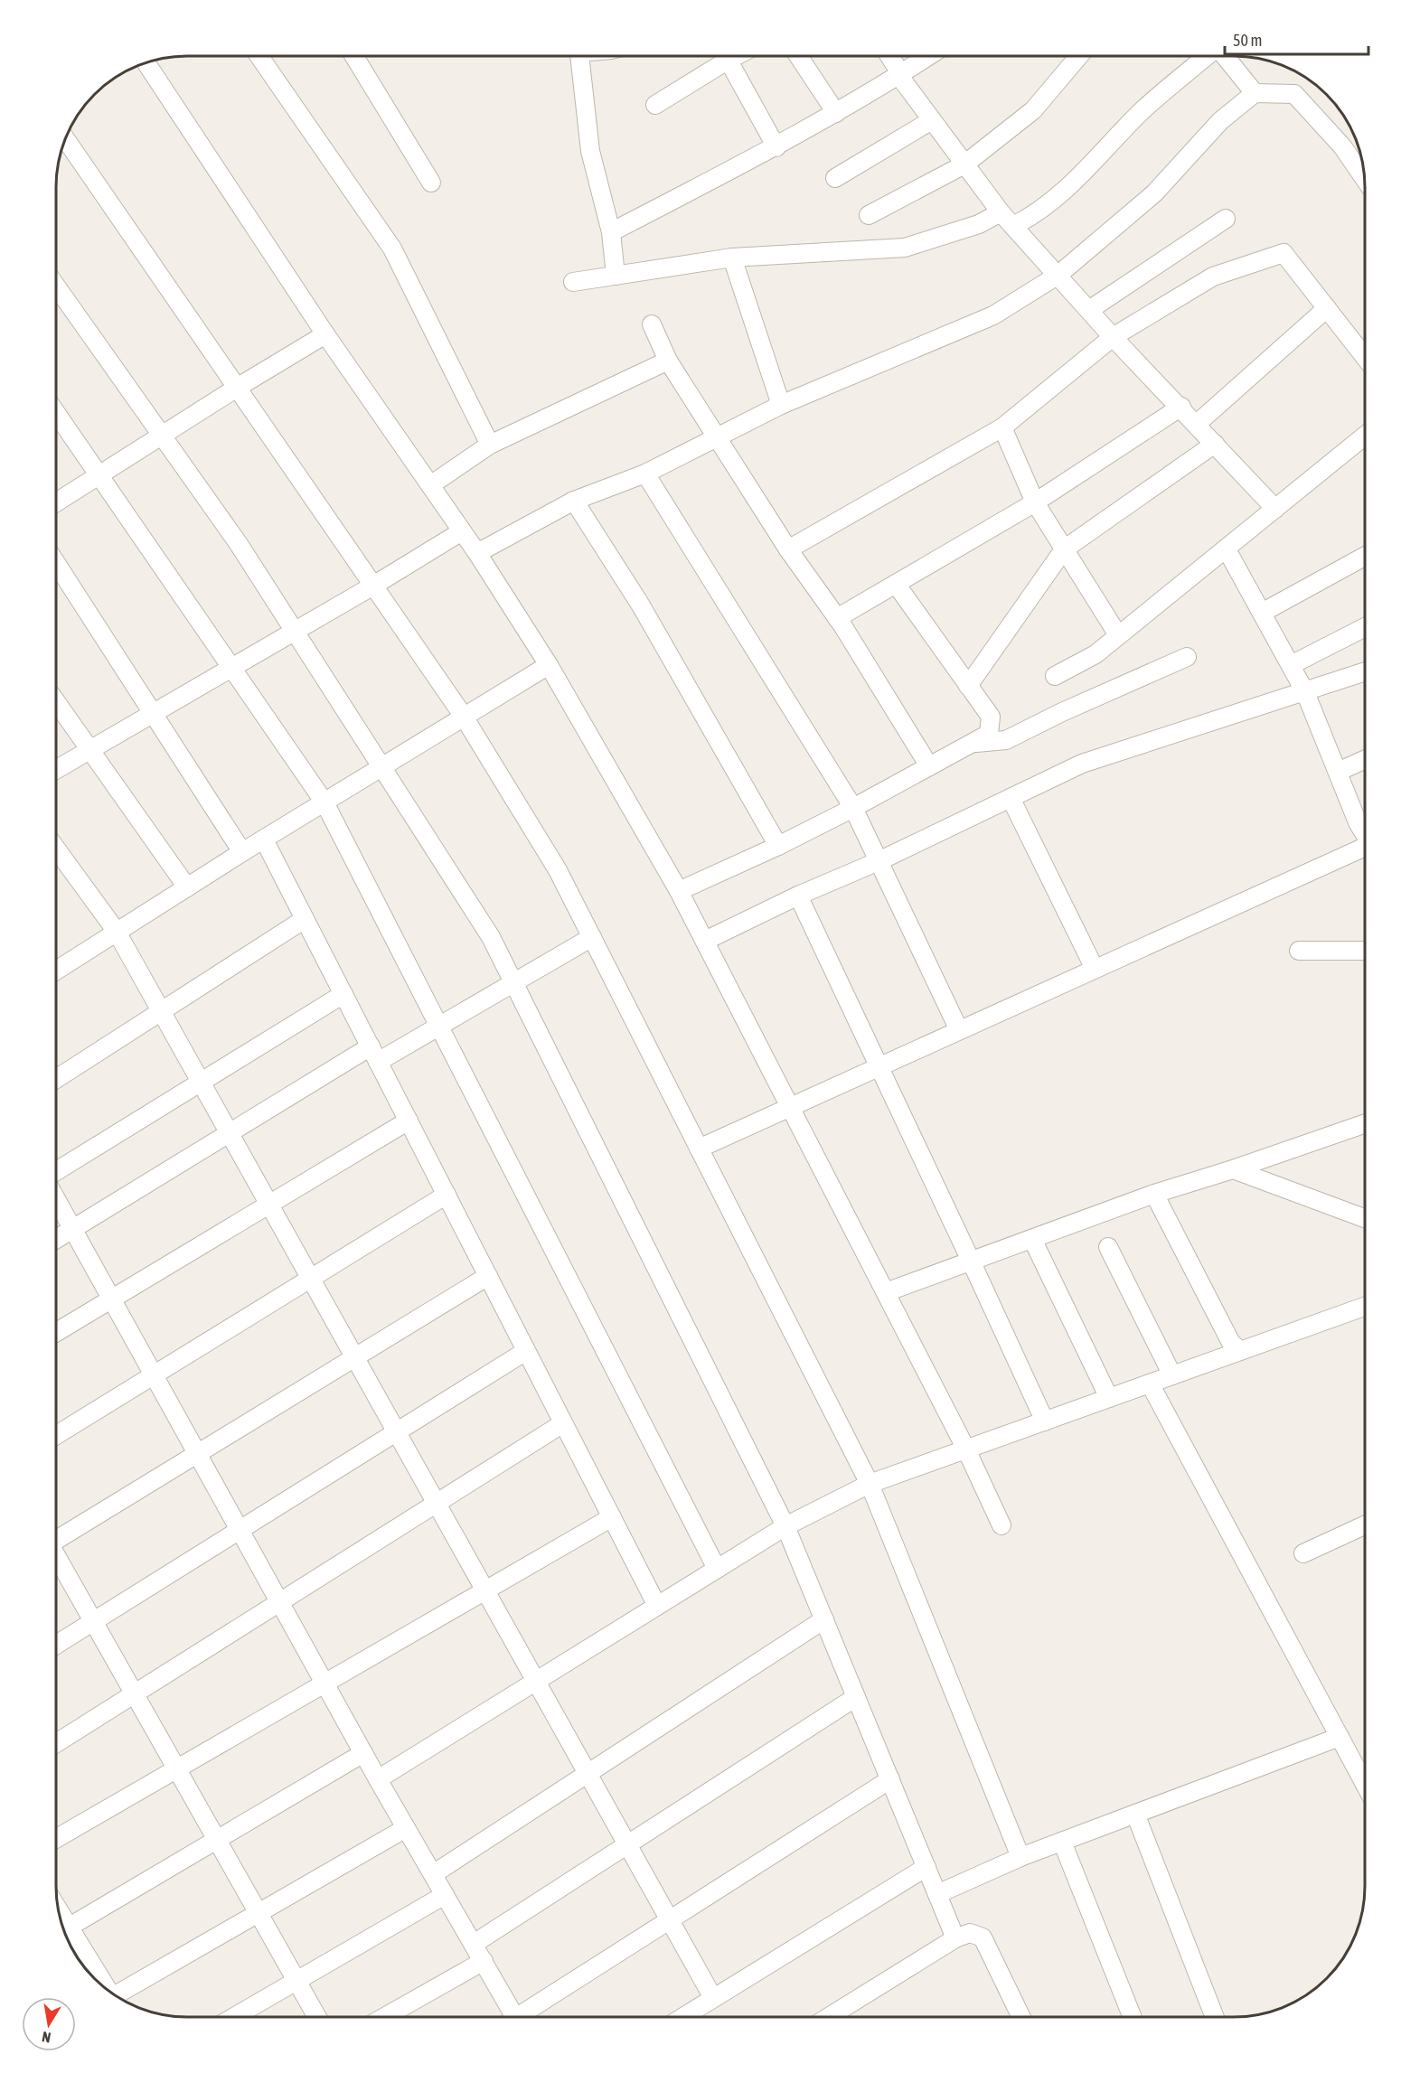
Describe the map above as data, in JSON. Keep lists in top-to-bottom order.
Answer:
{
  "scale_bar": "50 m",
  "north": "bottom"
}
